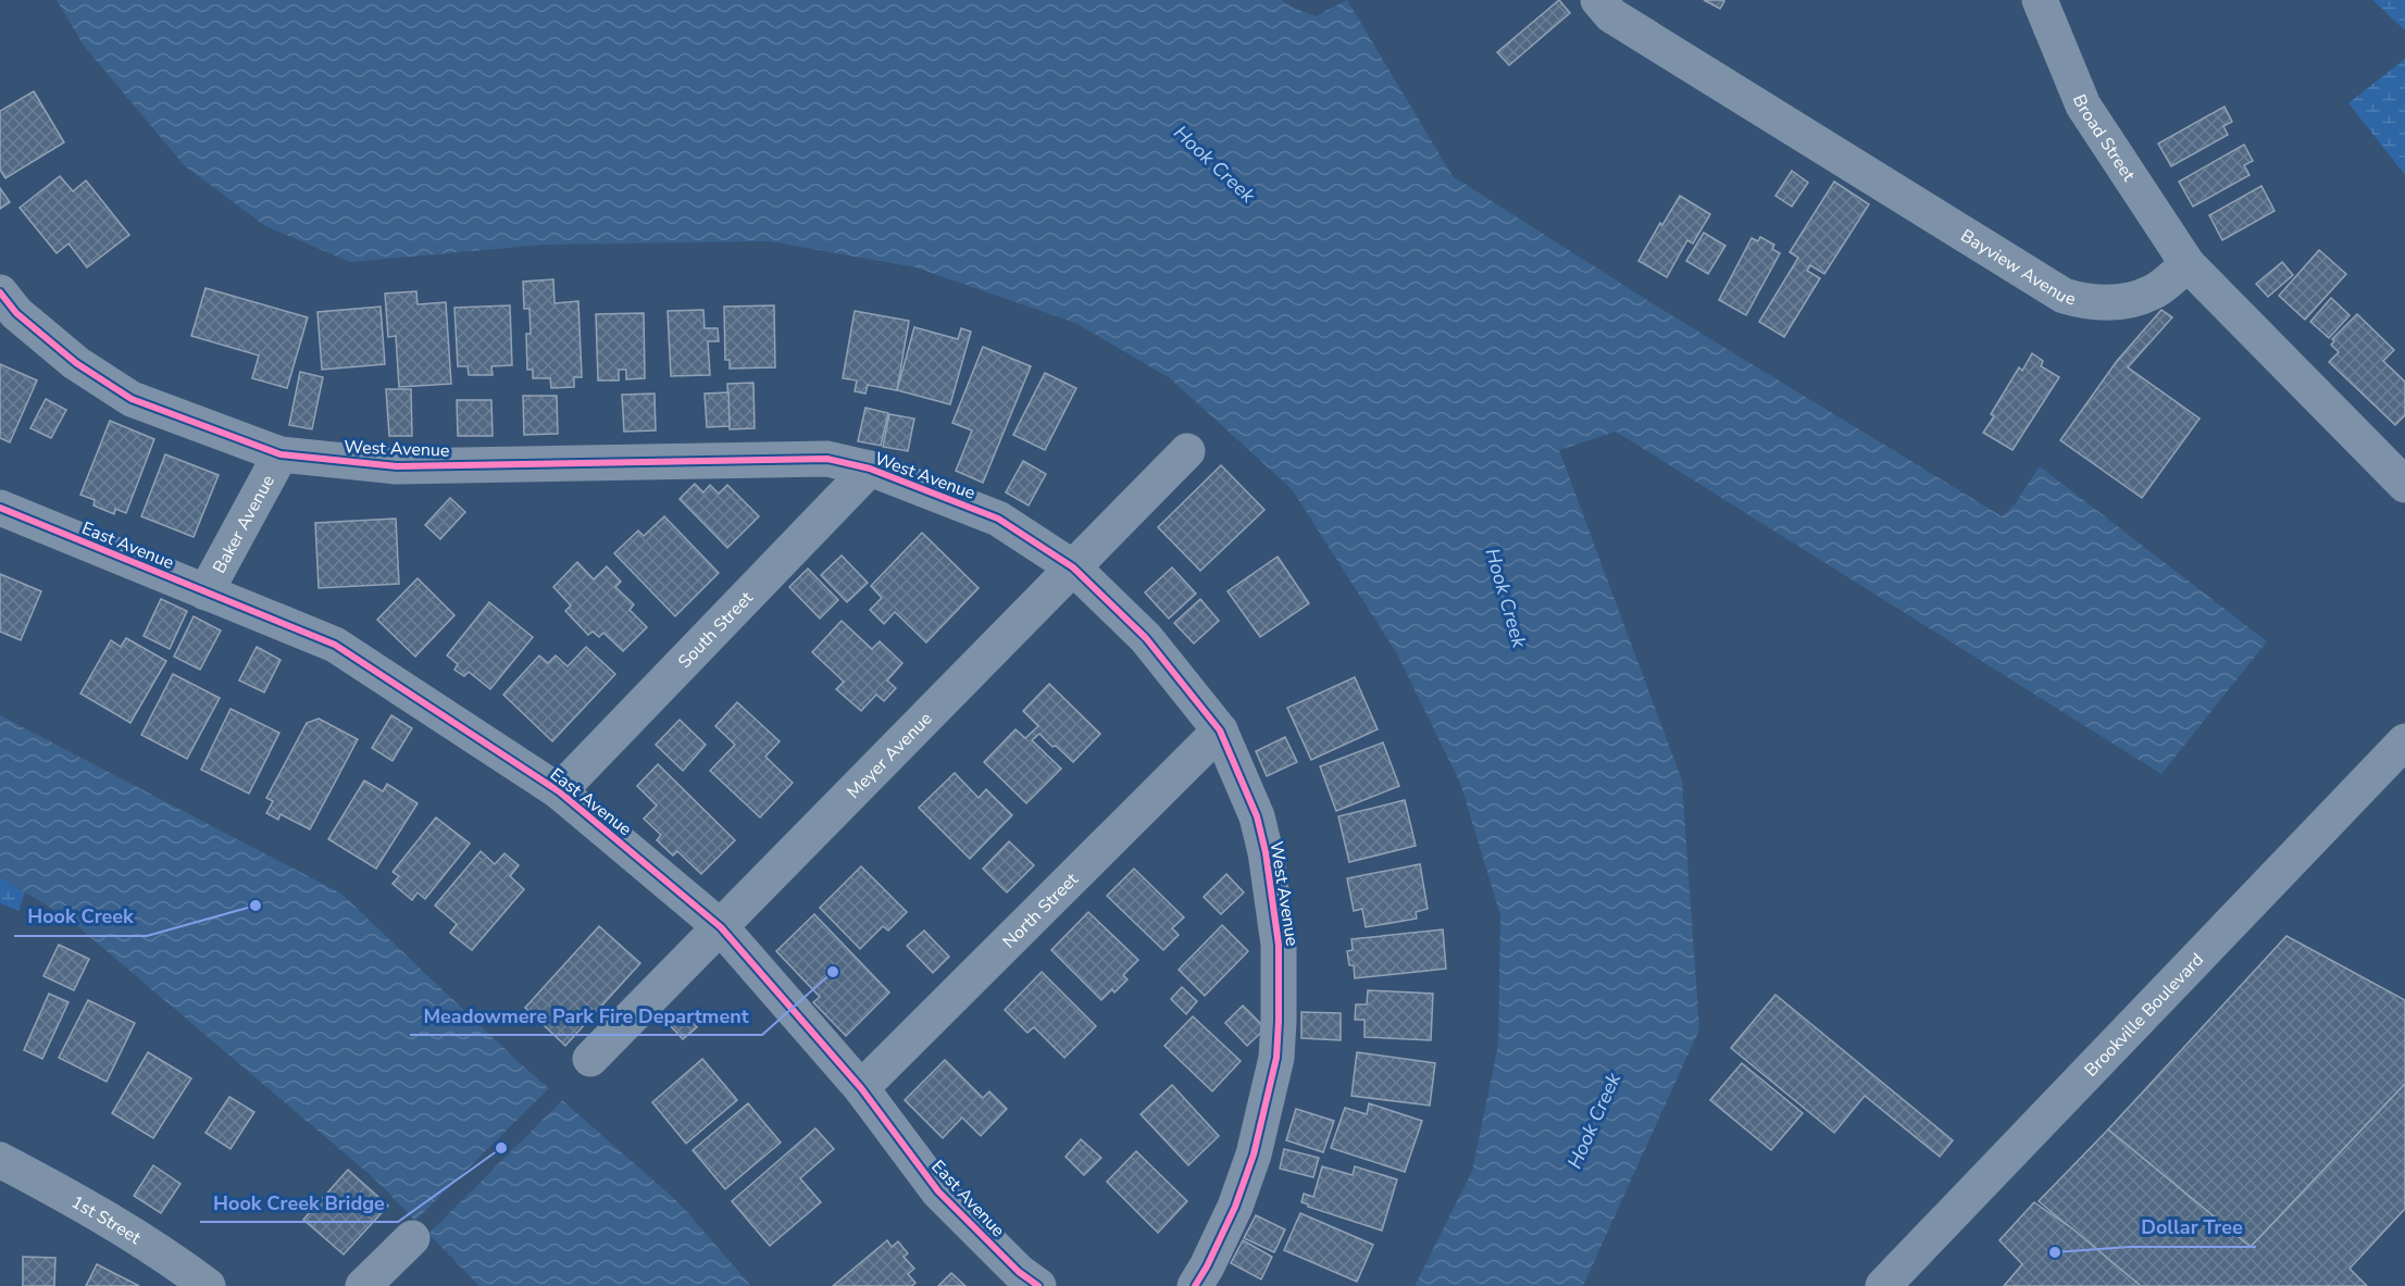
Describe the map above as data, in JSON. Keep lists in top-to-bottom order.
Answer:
{
  "streets": {
    "street": [
      "Broad Street",
      "Bayview Avenue",
      "West Avenue",
      "Baker Avenue",
      "East Avenue",
      "South Street",
      "Meyer Avenue",
      "North Street",
      "Brookville Boulevard",
      "1st Street"
    ]
  },
  "crossings": [
    ["Broad Street", "Bayview Avenue"],
    ["West Avenue", "Baker Avenue"],
    ["West Avenue", "South Street"],
    ["West Avenue", "Meyer Avenue"],
    ["West Avenue", "North Street"],
    ["Baker Avenue", "East Avenue"],
    ["East Avenue", "South Street"],
    ["East Avenue", "Meyer Avenue"],
    ["East Avenue", "North Street"]
  ],
  "water": ["Hook Creek"],
  "places": [
    "Hook Creek",
    "Meadowmere Park Fire Department",
    "Hook Creek Bridge",
    "Dollar Tree"
  ]
}
